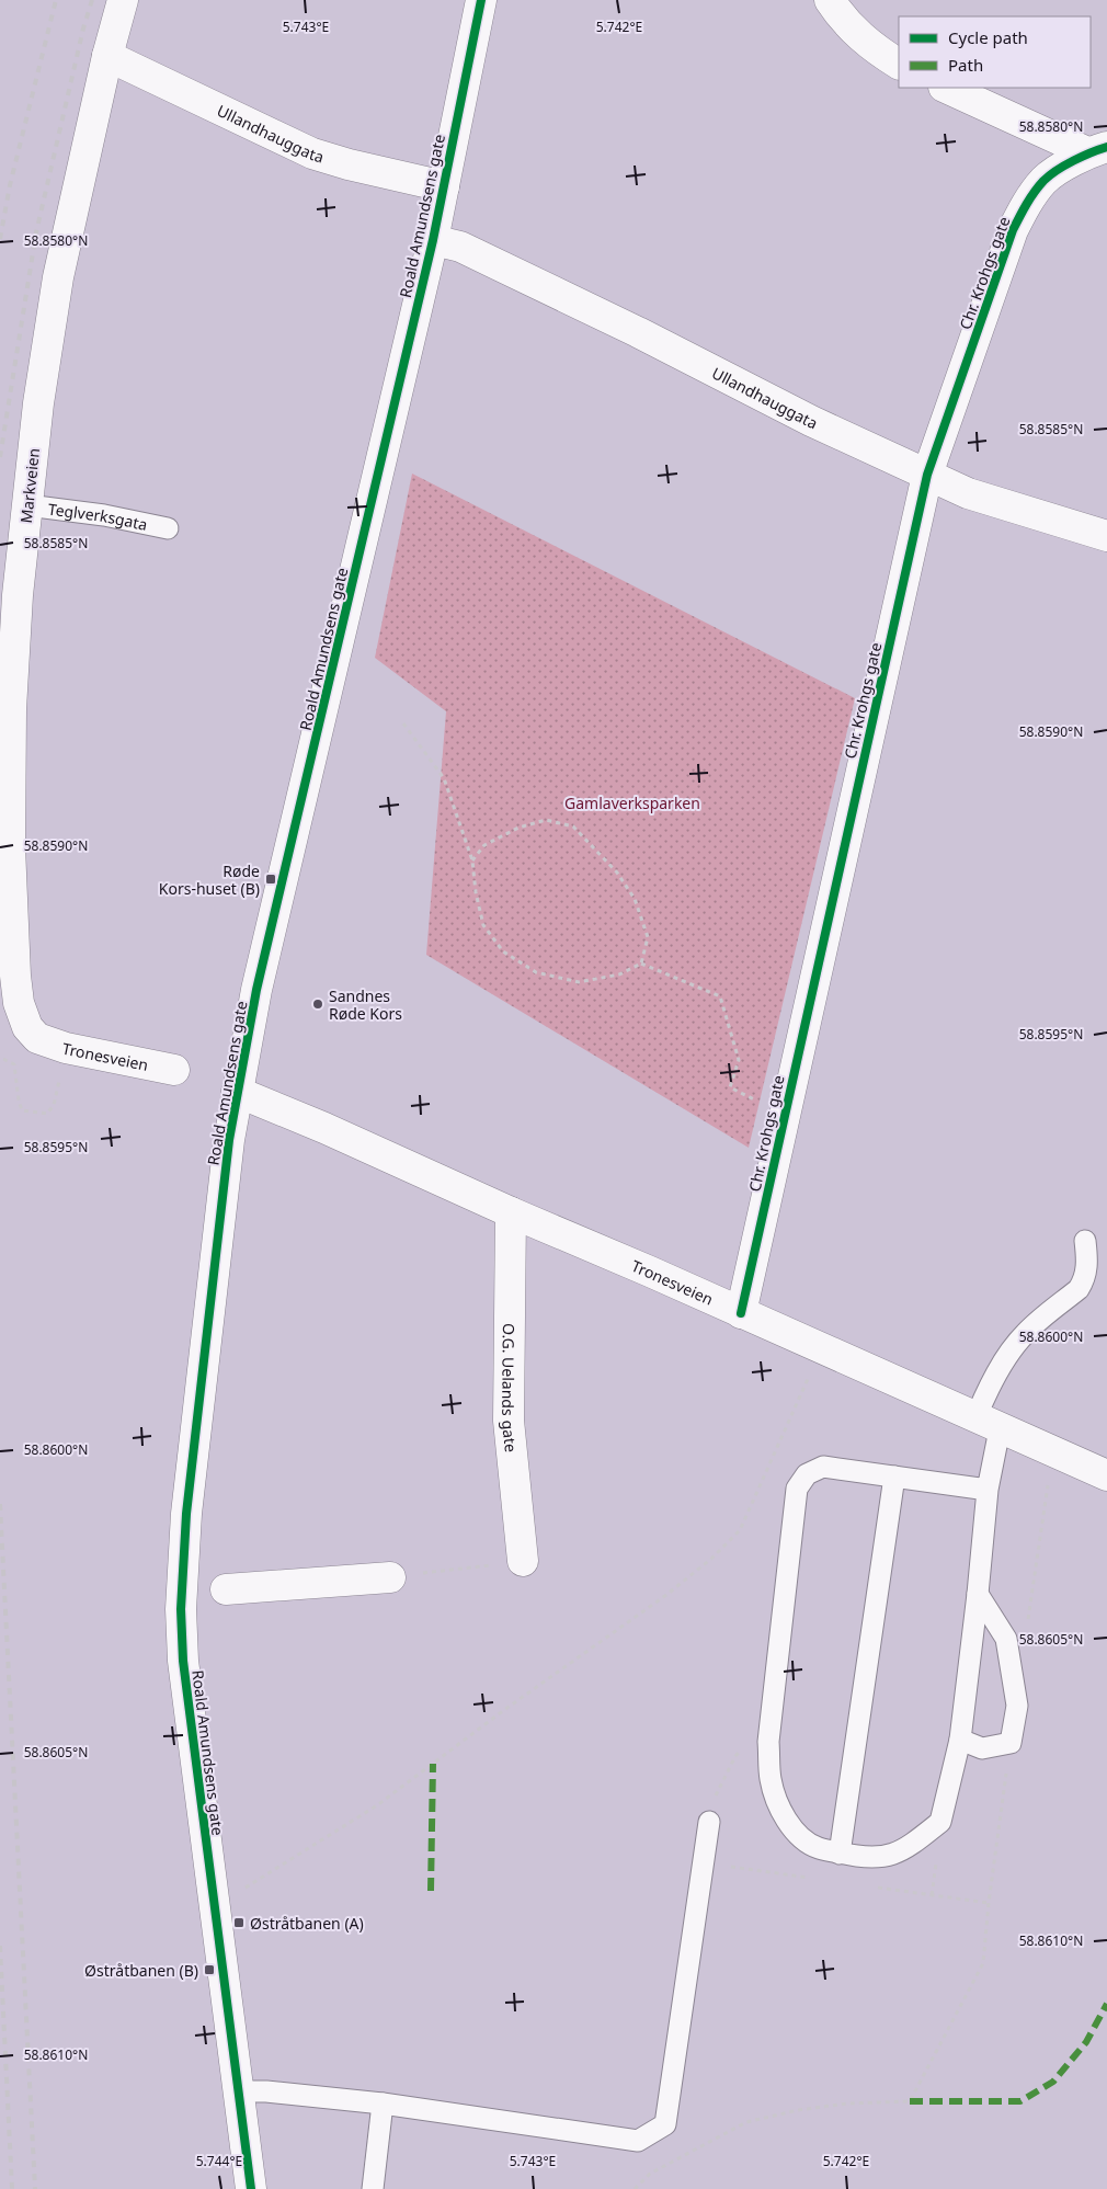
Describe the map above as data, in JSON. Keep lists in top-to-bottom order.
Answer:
{
  "streets": {
    "street": [
      "Ullandhauggata",
      "Roald Amundsens gate",
      "Chr. Krohgs gate",
      "Markveien",
      "Tronesveien",
      "O.G. Uelands gate"
    ],
    "lane": ["Teglverksgata"]
  },
  "crossings": [
    ["Ullandhauggata", "Roald Amundsens gate"],
    ["Ullandhauggata", "Chr. Krohgs gate"],
    ["Ullandhauggata", "Markveien"],
    ["Roald Amundsens gate", "Tronesveien"],
    ["Chr. Krohgs gate", "Tronesveien"],
    ["Markveien", "Teglverksgata"],
    ["Markveien", "Tronesveien"],
    ["Tronesveien", "O.G. Uelands gate"]
  ],
  "parks": ["Gamlaverksparken"],
  "places": {
    "transit": ["Røde Kors-huset (B)", "Østråtbanen (A)", "Østråtbanen (B)"],
    "other": ["Sandnes Røde Kors"]
  },
  "legend": ["Cycle path", "Path"],
  "coordinates": [
    "5.743°E",
    "5.742°E",
    "58.8580°N",
    "58.8585°N",
    "58.8590°N",
    "58.8595°N",
    "58.8600°N",
    "58.8605°N",
    "58.8610°N",
    "5.744°E"
  ]
}
